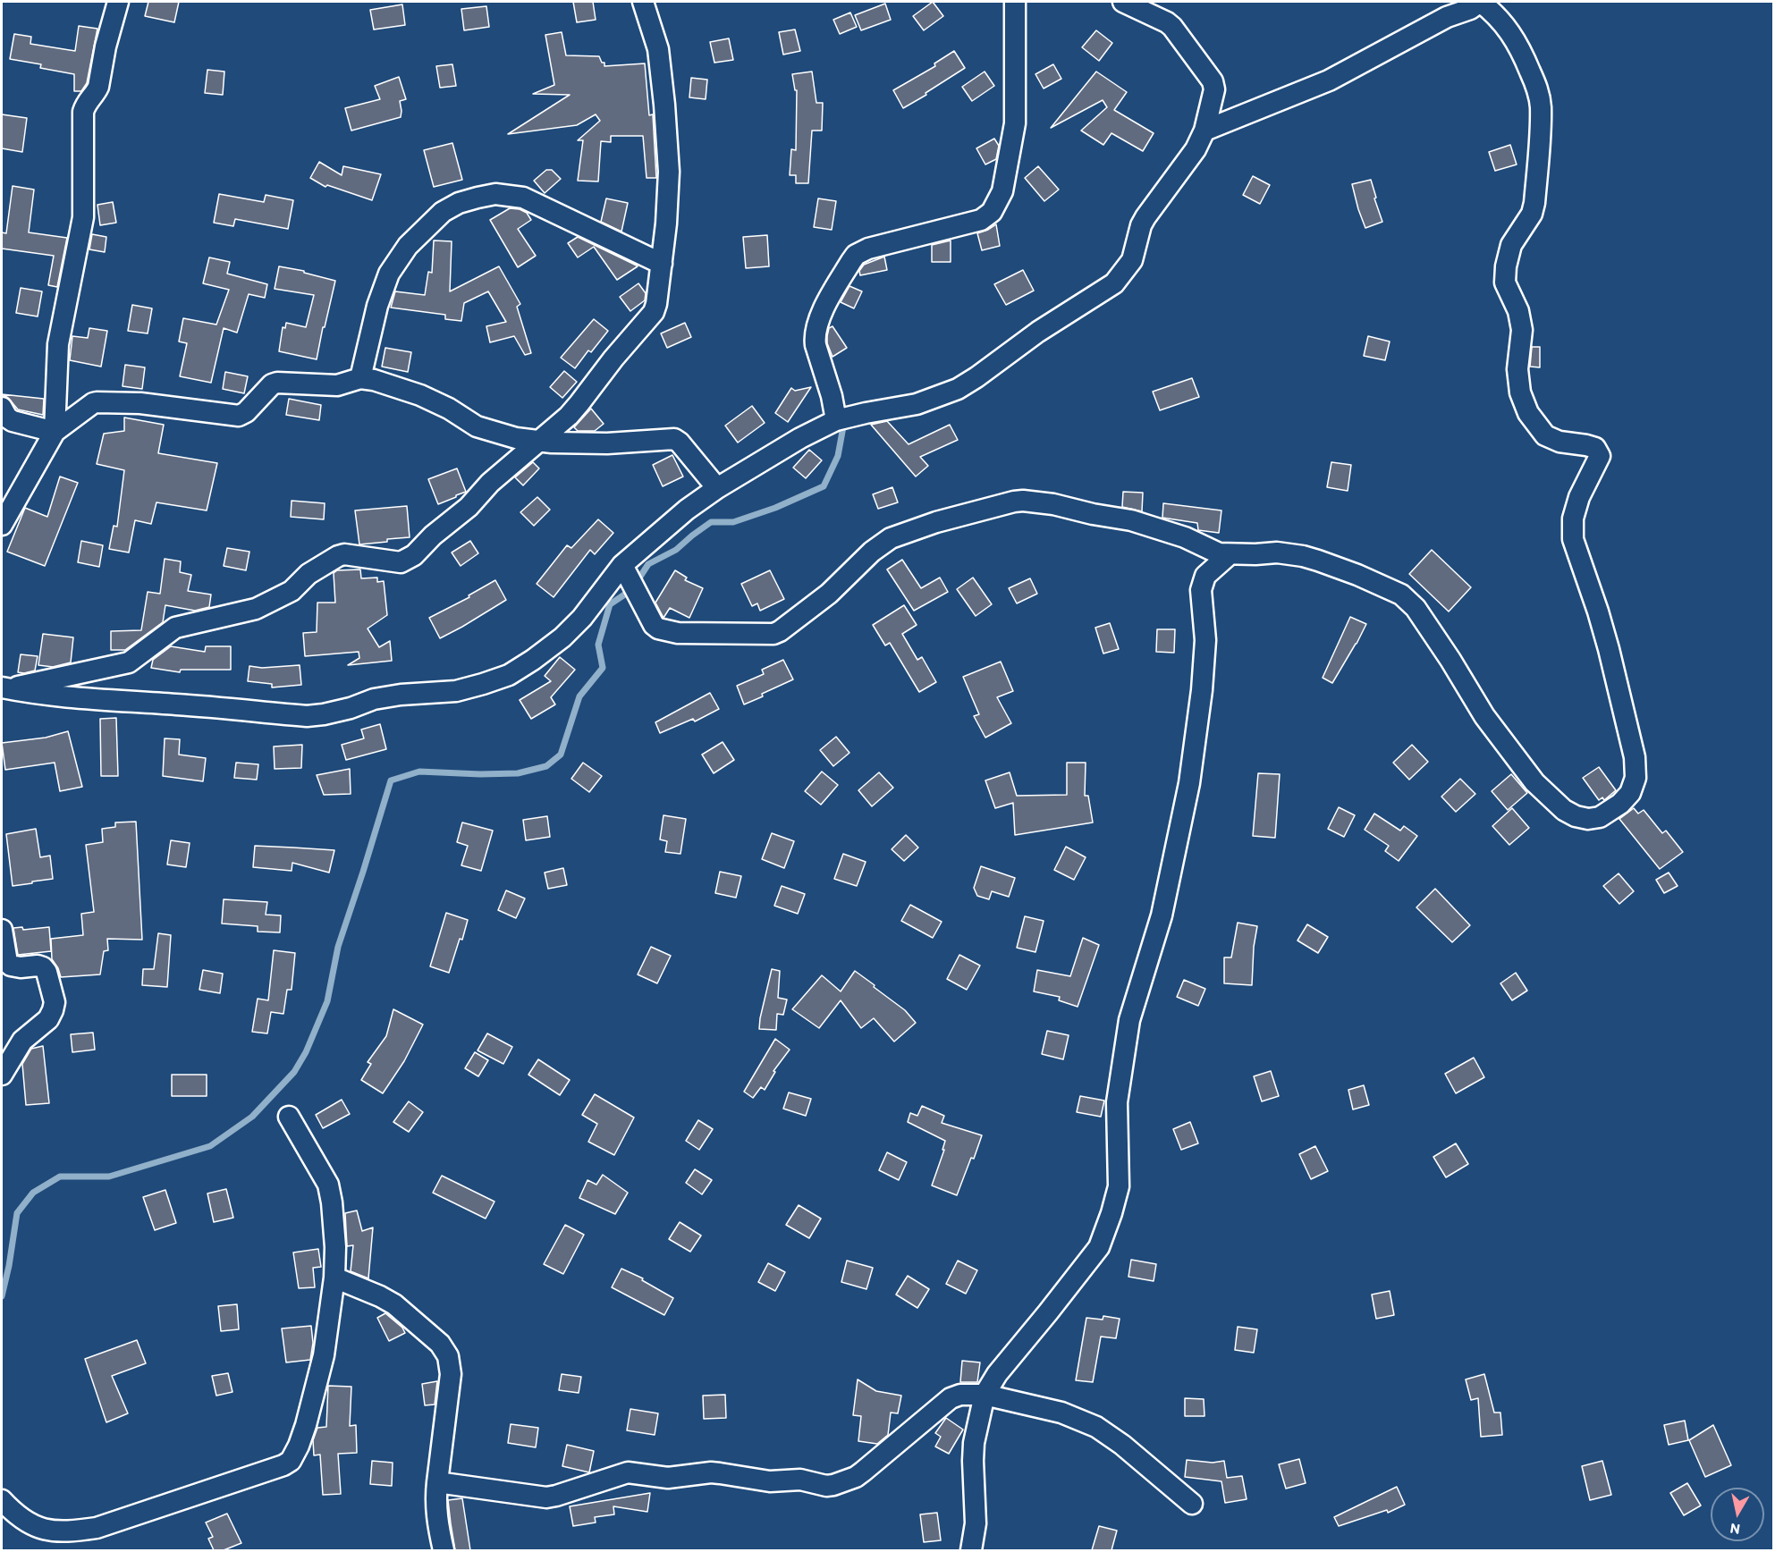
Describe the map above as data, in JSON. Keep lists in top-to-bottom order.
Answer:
{
  "north": "bottom"
}
